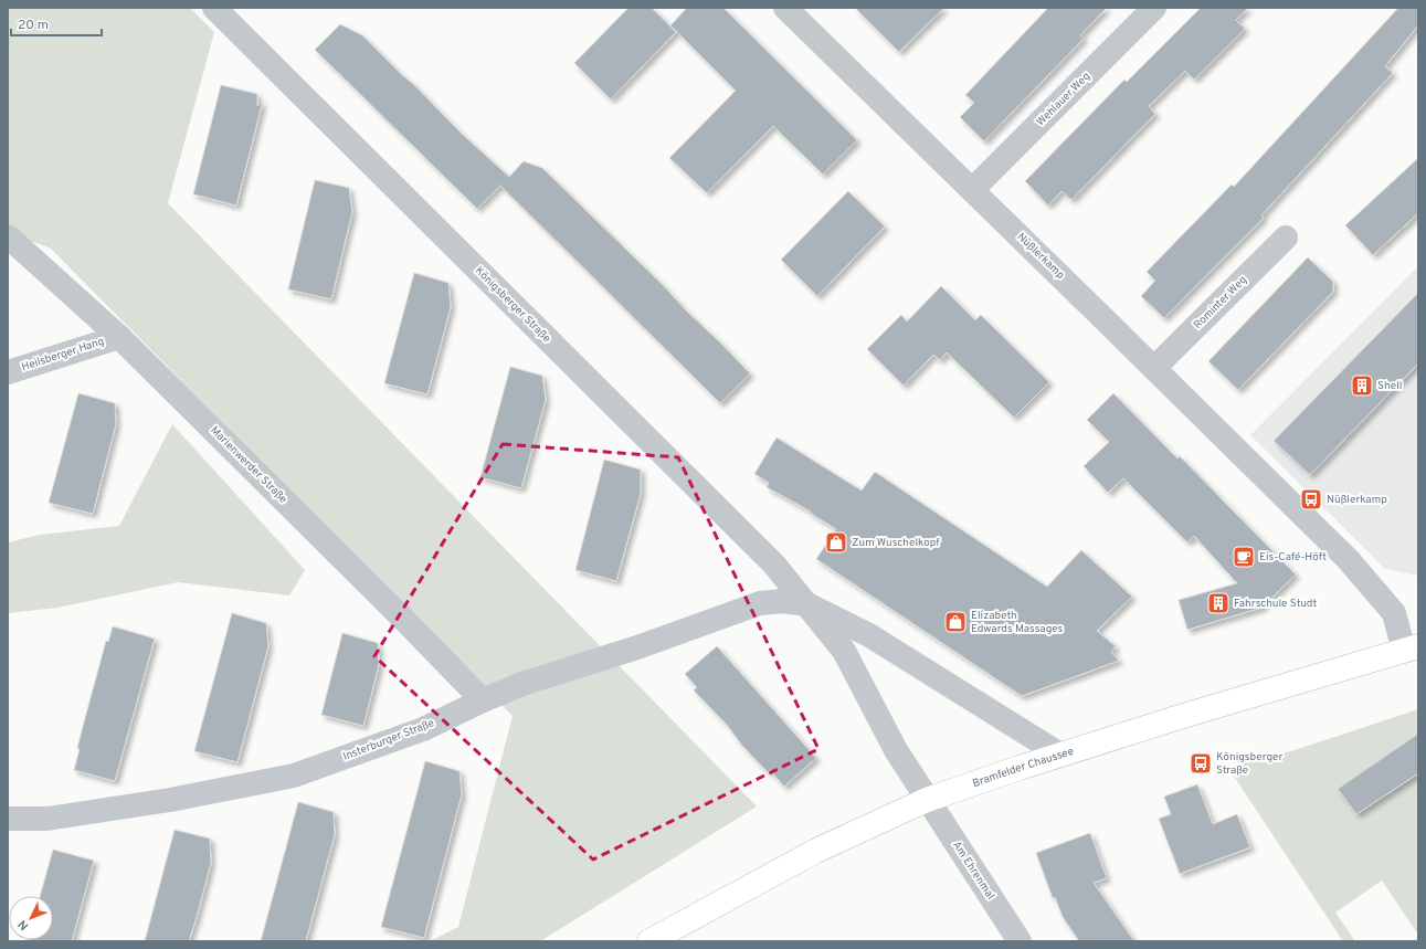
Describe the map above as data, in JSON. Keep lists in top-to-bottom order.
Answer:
{
  "streets": {
    "main road": ["Bramfelder Chaussee"],
    "street": [
      "Wehlauer Weg",
      "Nüßlerkamp",
      "Rominter Weg",
      "Königsberger Straße",
      "Heilsberger Hang",
      "Marienwerder Straße",
      "Insterburger Straße",
      "Am Ehrenmal"
    ]
  },
  "crossings": [
    ["Wehlauer Weg", "Nüßlerkamp"],
    ["Nüßlerkamp", "Rominter Weg"],
    ["Nüßlerkamp", "Bramfelder Chaussee"],
    ["Königsberger Straße", "Insterburger Straße"],
    ["Königsberger Straße", "Bramfelder Chaussee"],
    ["Königsberger Straße", "Am Ehrenmal"],
    ["Heilsberger Hang", "Marienwerder Straße"],
    ["Marienwerder Straße", "Insterburger Straße"],
    ["Bramfelder Chaussee", "Am Ehrenmal"]
  ],
  "places": {
    "building": ["Shell", "Fahrschule Studt"],
    "bus stop": ["Nüßlerkamp", "Königsberger Straße"],
    "shop": ["Zum Wuschelkopf", "Elizabeth Edwards Massages"],
    "cafe": ["Eis-Café-Höft"]
  },
  "scale_bar": "20 m",
  "north": "bottom left"
}
